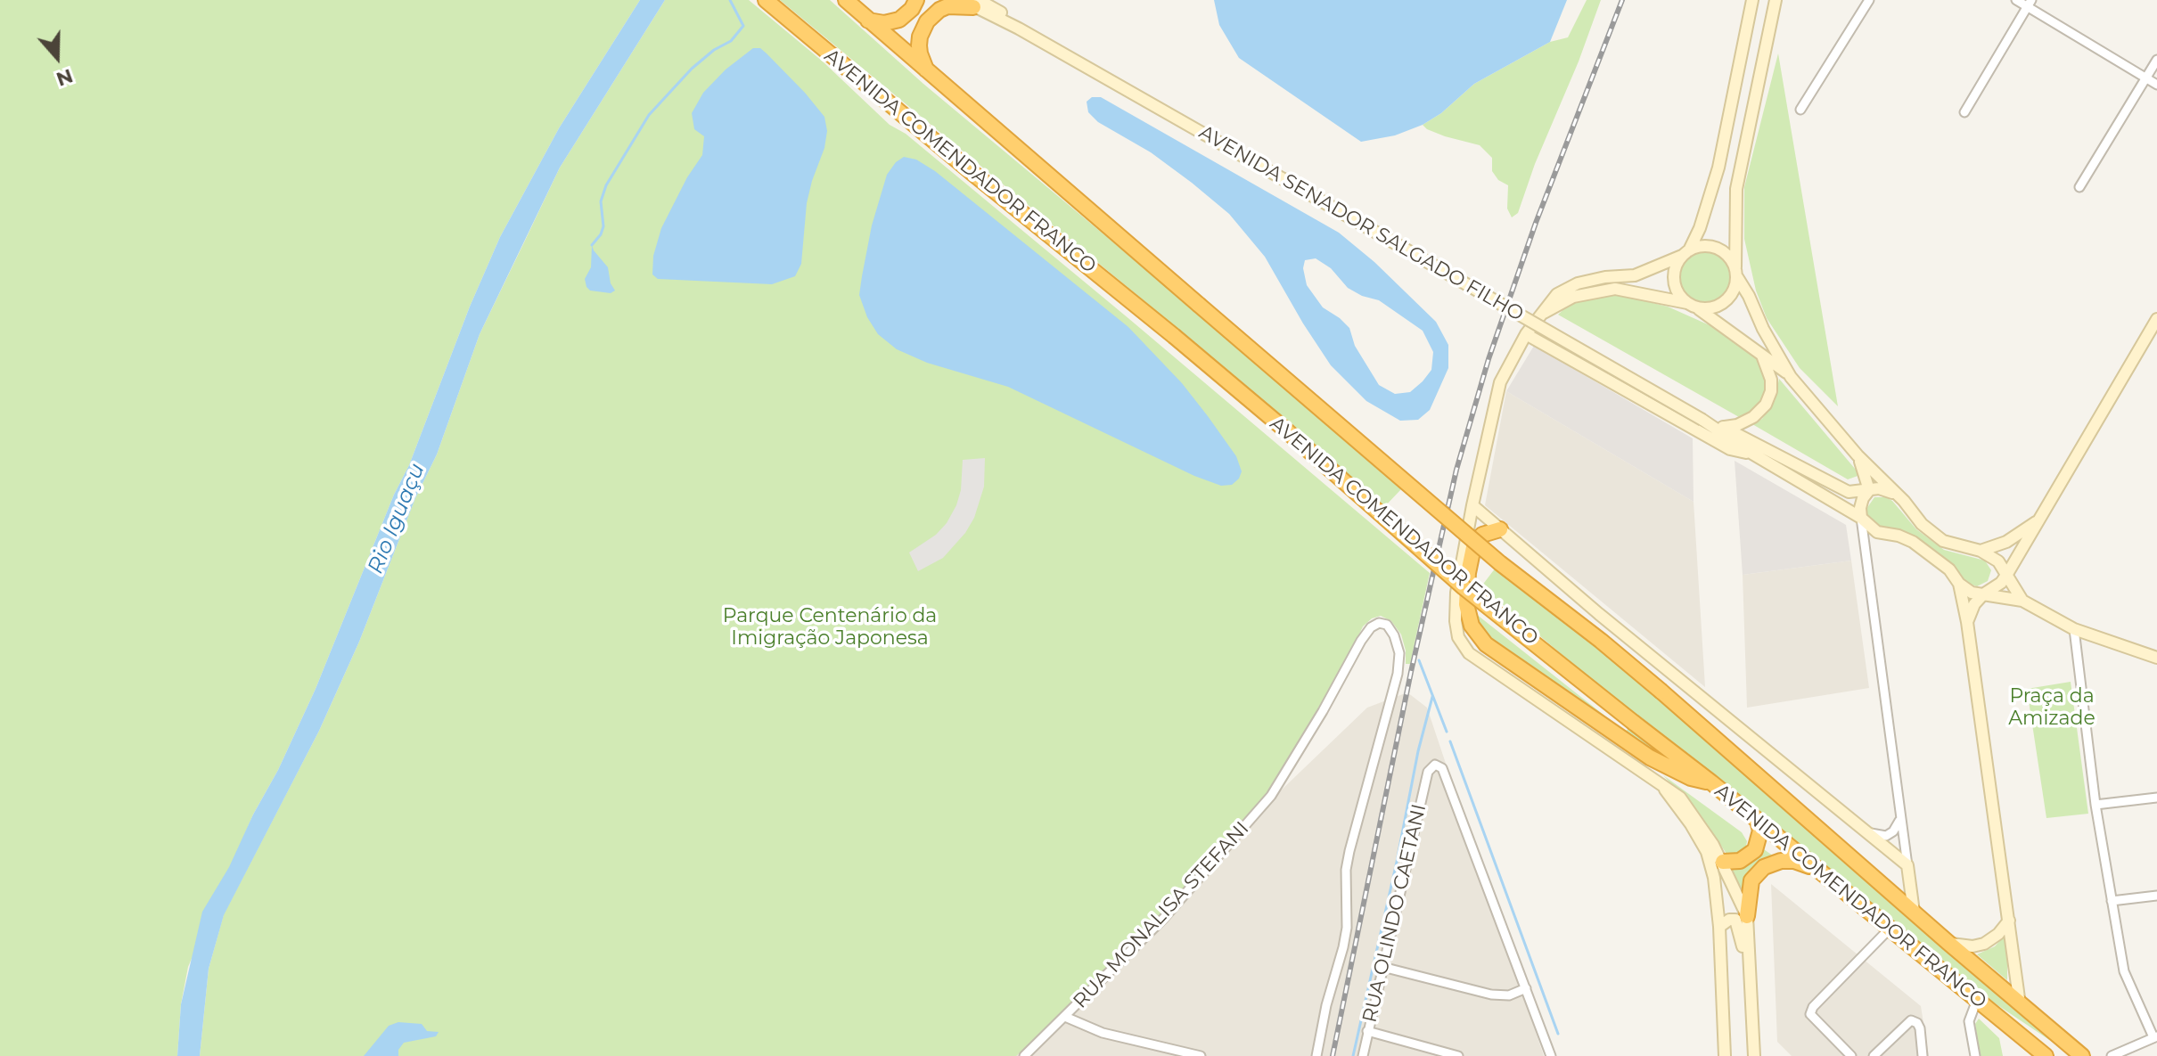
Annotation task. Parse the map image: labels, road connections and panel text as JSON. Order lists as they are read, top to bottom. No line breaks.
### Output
{"streets":{"highway":["AVENIDA COMENDADOR FRANCO"],"main road":["AVENIDA SENADOR SALGADO FILHO"],"street":["RUA OLINDO CAETANI","RUA MONALISA STEFANI"]},"water":["Rio Iguaçu"],"parks":["Parque Centenário da Imigração Japonesa","Praça da Amizade"],"north":"bottom"}
